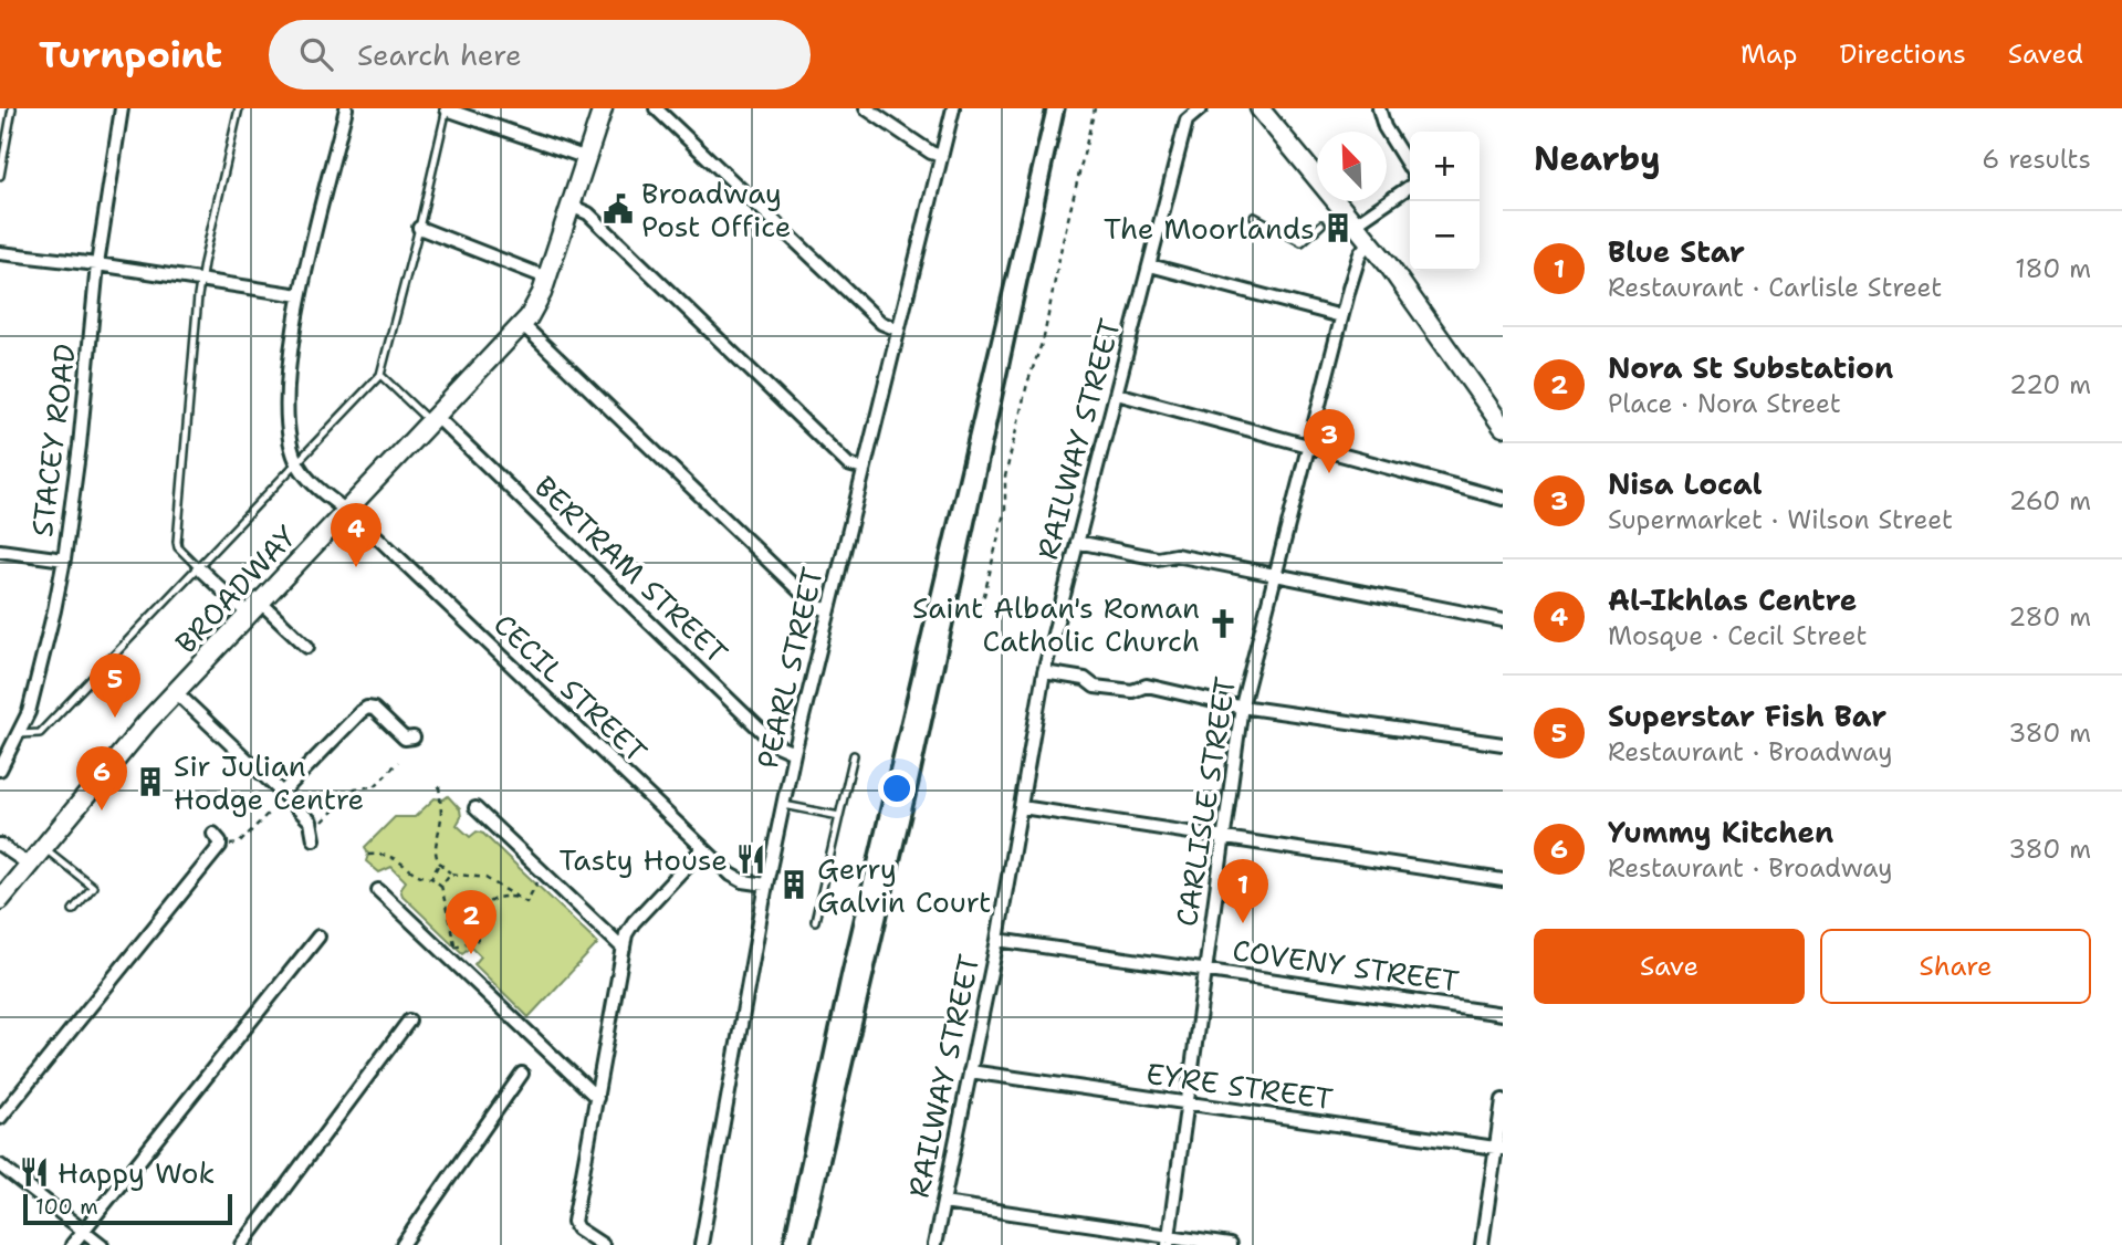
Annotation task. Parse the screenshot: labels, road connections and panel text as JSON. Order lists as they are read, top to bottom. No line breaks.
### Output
{"streets":{"main road":["BROADWAY"],"street":["RAILWAY STREET","STACEY ROAD","BERTRAM STREET","PEARL STREET","CECIL STREET","CARLISLE STREET","COVENY STREET","EYRE STREET"]},"crossings":[["RAILWAY STREET","COVENY STREET"],["RAILWAY STREET","EYRE STREET"],["BERTRAM STREET","BROADWAY"],["BERTRAM STREET","PEARL STREET"],["BROADWAY","CECIL STREET"],["PEARL STREET","CECIL STREET"],["CARLISLE STREET","COVENY STREET"],["CARLISLE STREET","EYRE STREET"]],"places":{"public building":["Broadway Post Office"],"building":["The Moorlands","Sir Julian Hodge Centre","Gerry Galvin Court"],"church":["Saint Alban's Roman Catholic Church"],"restaurant":["Tasty House","Happy Wok"]},"scale_bar":"100 m","north":"top left","page":{"header":"Turnpoint","search":"Search here","nav":["Map","Directions","Saved"],"heading":["Nearby","6 results"],"map_buttons":["+","−"],"list":[{"mark":"1","name":"Blue Star","note":"Restaurant · Carlisle Street","value":"180 m"},{"mark":"2","name":"Nora St Substation","note":"Place · Nora Street","value":"220 m"},{"mark":"3","name":"Nisa Local","note":"Supermarket · Wilson Street","value":"260 m"},{"mark":"4","name":"Al-Ikhlas Centre","note":"Mosque · Cecil Street","value":"280 m"},{"mark":"5","name":"Superstar Fish Bar","note":"Restaurant · Broadway","value":"380 m"},{"mark":"6","name":"Yummy Kitchen","note":"Restaurant · Broadway","value":"380 m"}],"pins":["3","4","5","6","1","2"],"buttons":["Save","Share"],"scale":"100 m"}}
